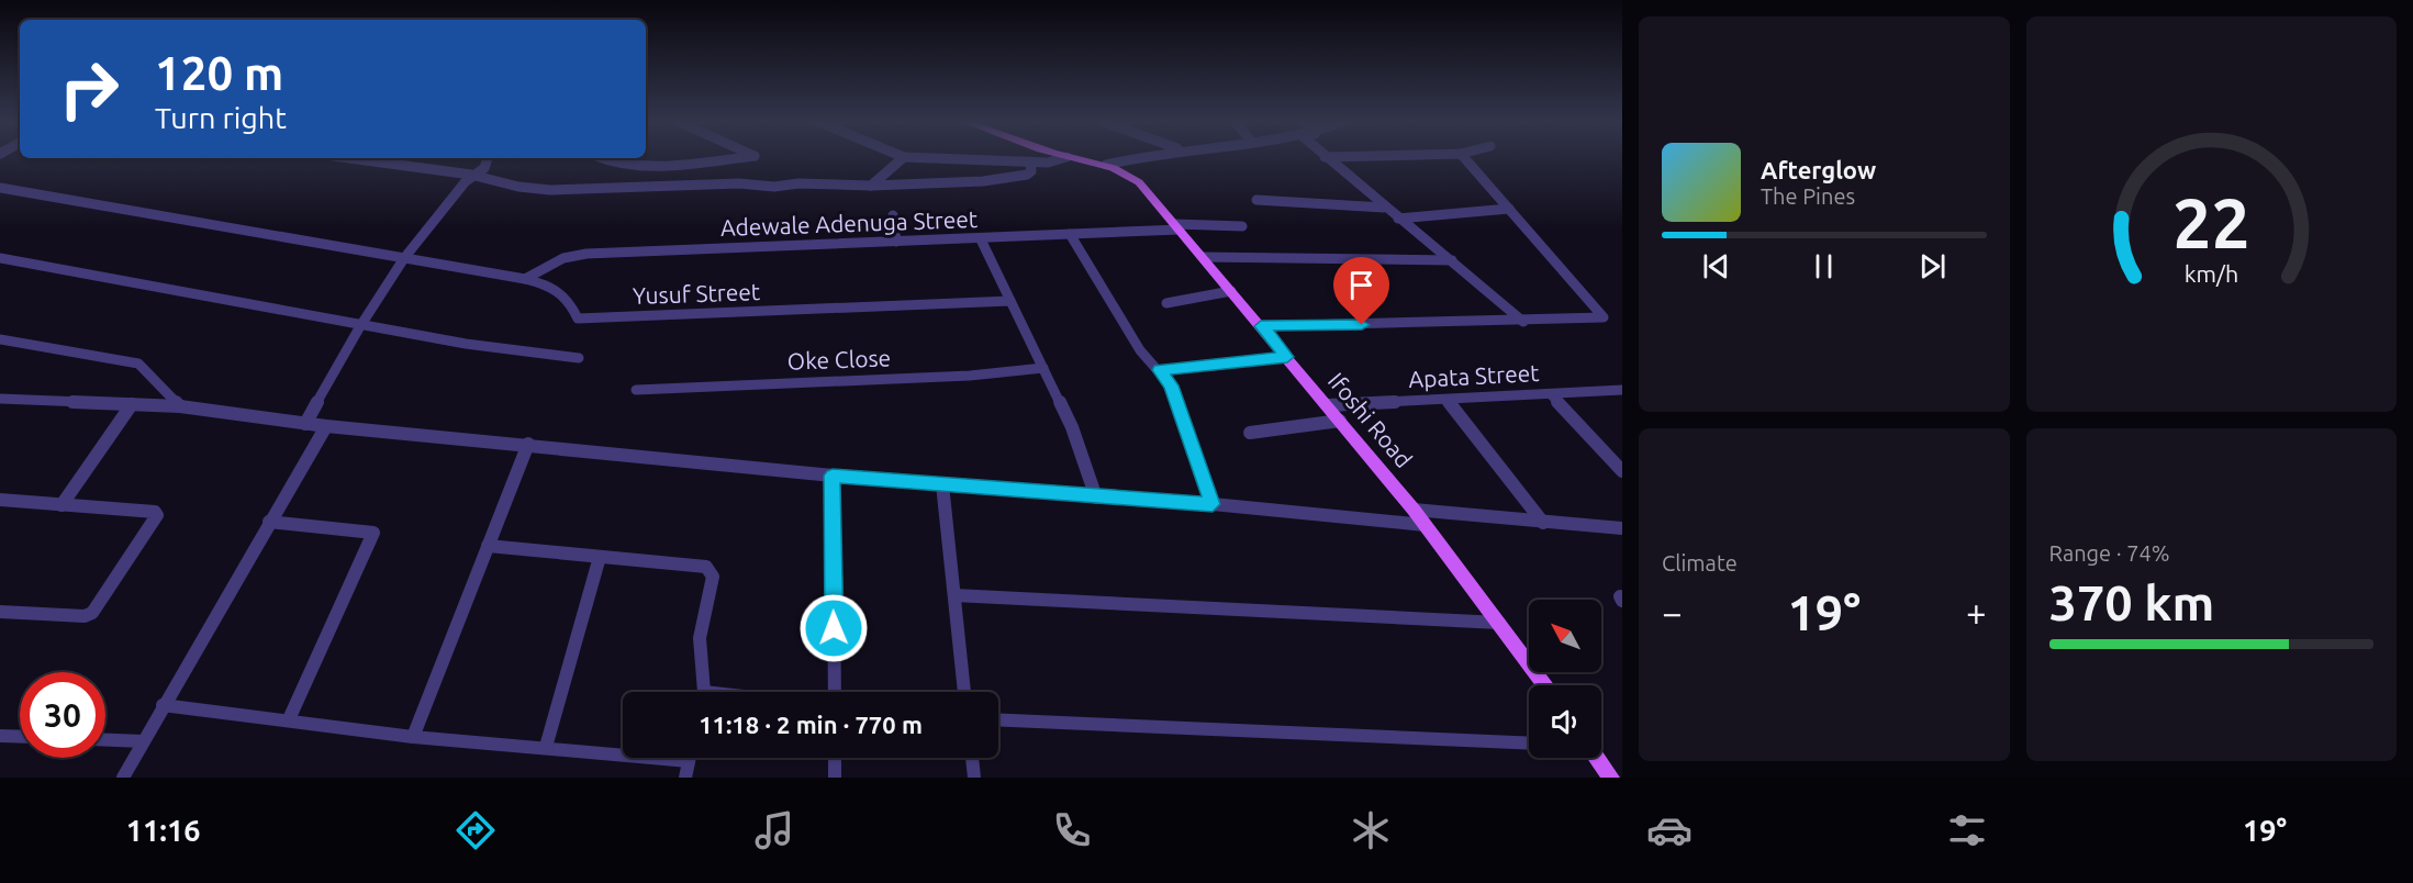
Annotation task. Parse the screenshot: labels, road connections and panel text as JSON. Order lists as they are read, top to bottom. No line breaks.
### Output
{"streets":{"main road":["Ifoshi Road"],"street":["Adewale Adenuga Street","Yusuf Street","Oke Close","Apata Street"]},"crossings":[["Adewale Adenuga Street","Yusuf Street"],["Adewale Adenuga Street","Ifoshi Road"],["Apata Street","Ifoshi Road"]],"north":"top left","page":{"turn":["120 m","Turn right"],"song":["Afterglow","The Pines"],"tile":["Climate",["Range · 74%","370 km"]],"heat":["−","19°","+"],"limit":"30","trip":"11:18 · 2 min · 770 m","tabs":["11:16","19°"],"gauge":["22","km/h"]}}
